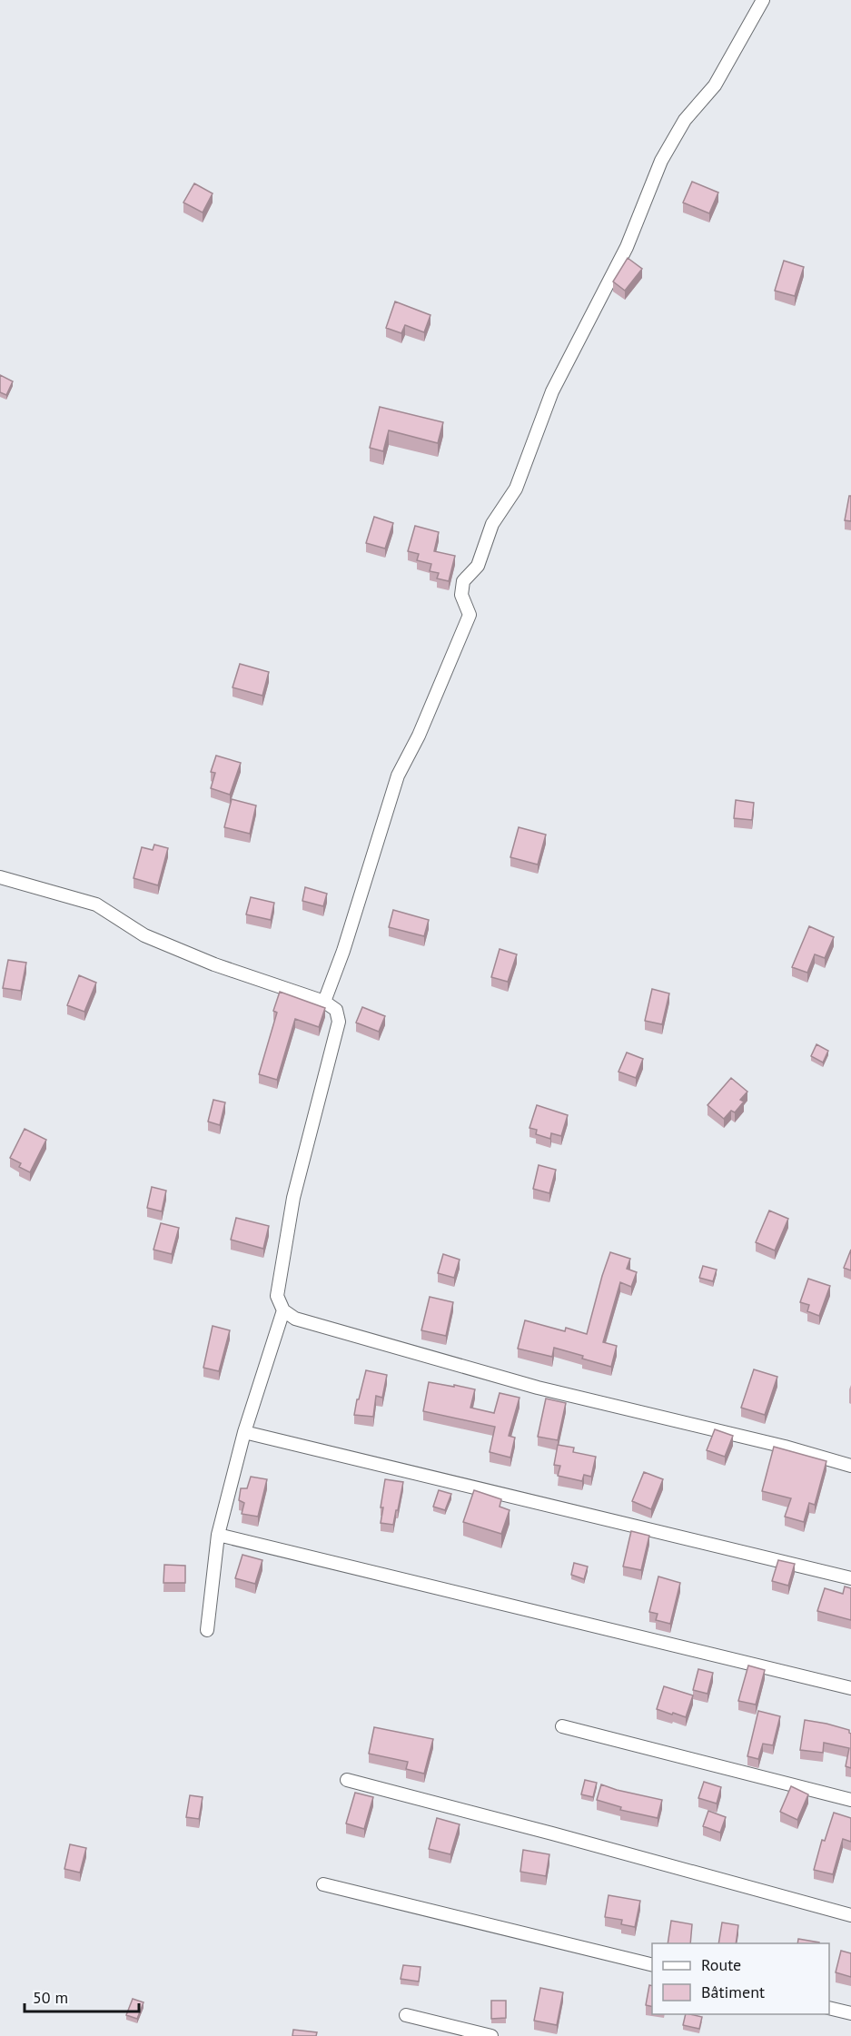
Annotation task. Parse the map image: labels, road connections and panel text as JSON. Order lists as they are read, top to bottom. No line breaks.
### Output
{"legend":["Route","Bâtiment"],"scale_bar":"50 m"}
